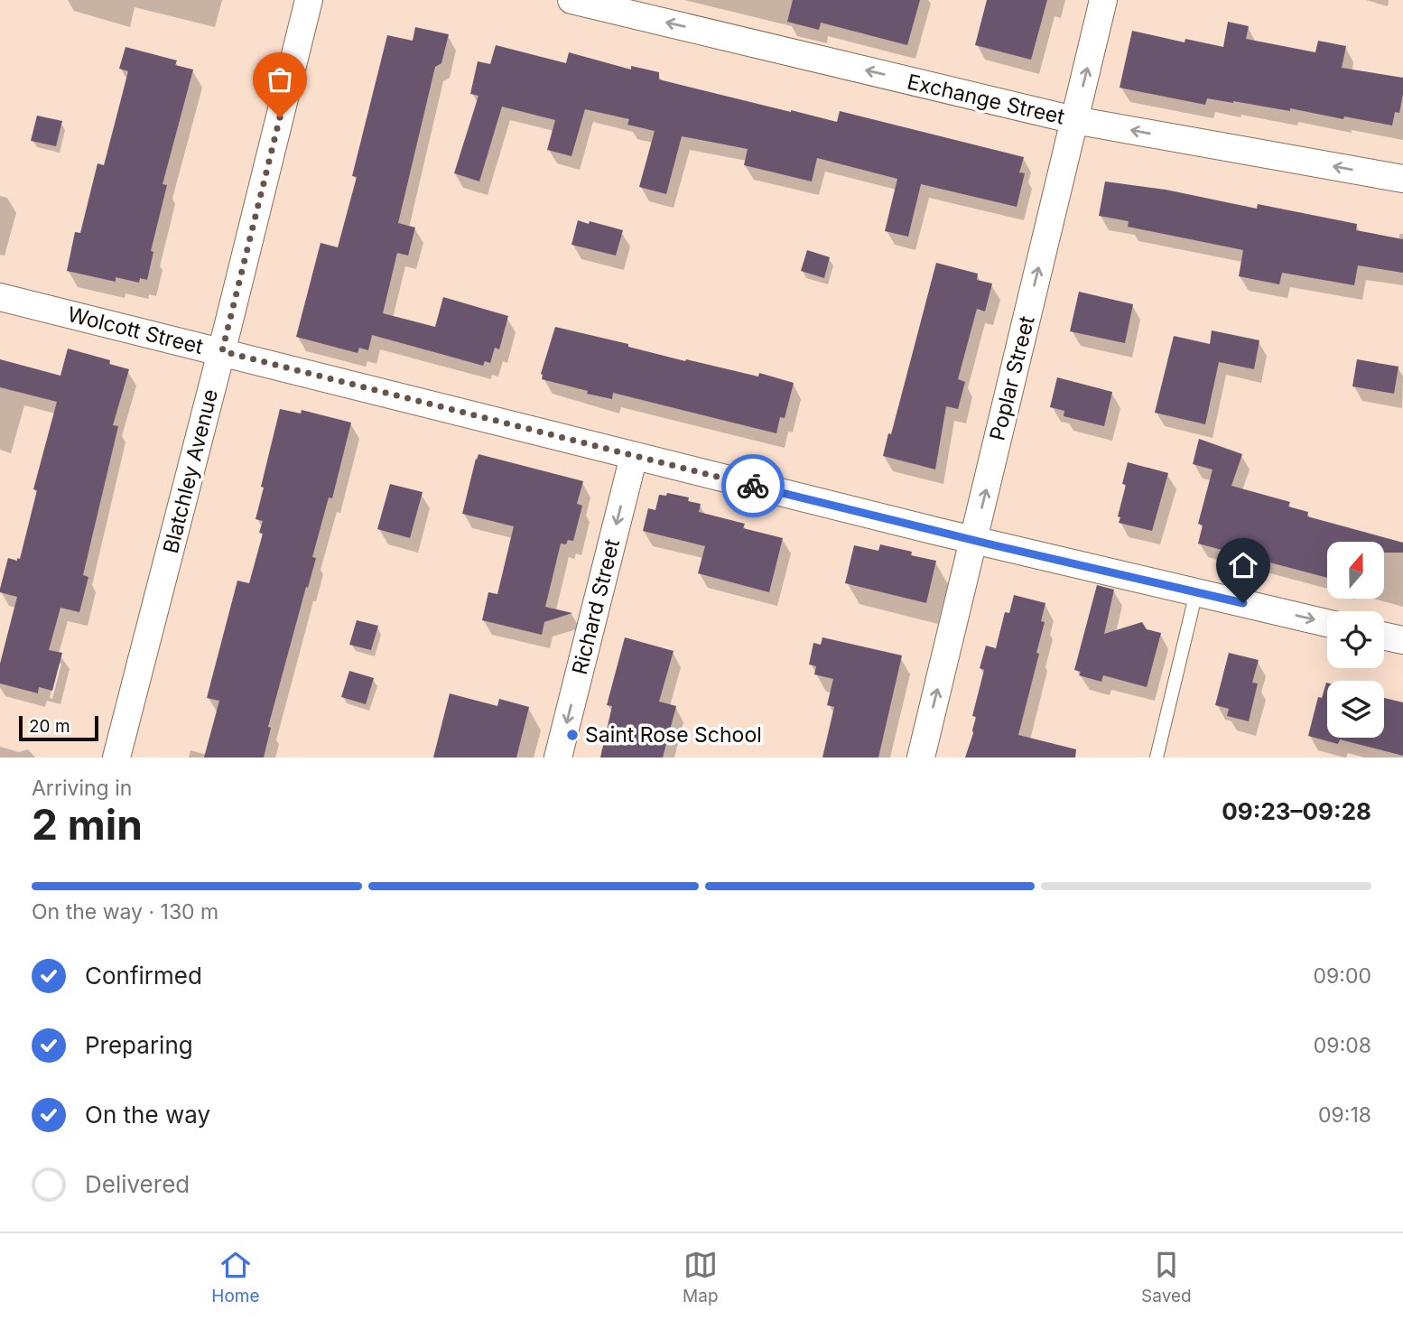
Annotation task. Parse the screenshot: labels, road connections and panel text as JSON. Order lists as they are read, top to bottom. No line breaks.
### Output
{"streets":{"street":["Exchange Street","Wolcott Street","Poplar Street","Blatchley Avenue","Richard Street"]},"crossings":[["Exchange Street","Poplar Street"],["Wolcott Street","Poplar Street"],["Wolcott Street","Blatchley Avenue"],["Wolcott Street","Richard Street"]],"one_way":["Exchange Street","Poplar Street","Richard Street"],"places":["Saint Rose School"],"scale_bar":"20 m","north":"top","page":{"scale":"20 m","heading":["2 min","Arriving in","09:23–09:28"],"bar":"On the way · 130 m","list":[["Confirmed","09:00"],["Preparing","09:08"],["On the way","09:18"],"Delivered"],"tabs":["Home","Map","Saved"]}}
